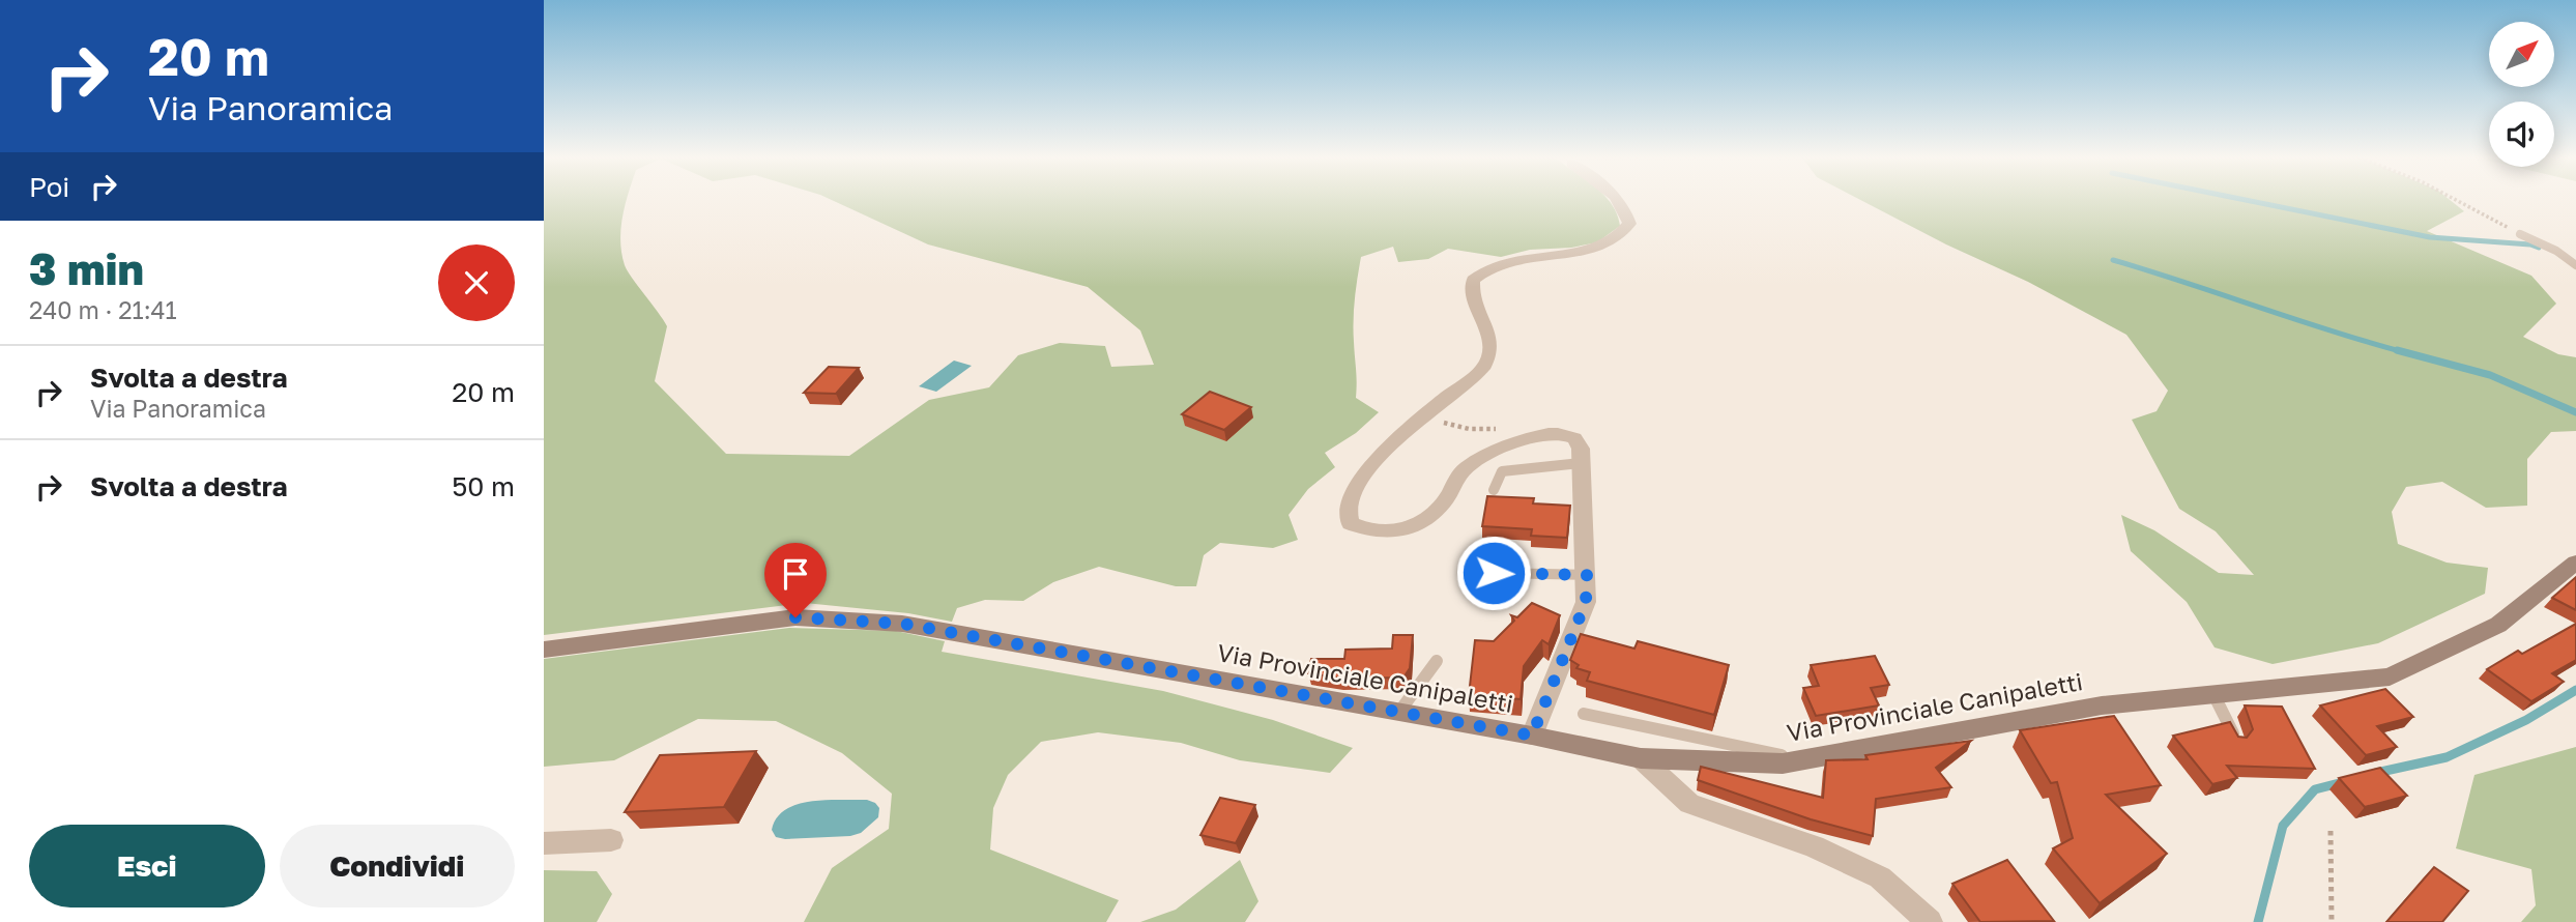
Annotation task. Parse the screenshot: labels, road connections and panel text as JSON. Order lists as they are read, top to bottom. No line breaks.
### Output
{"streets":{"main road":["Via Provinciale Canipaletti"]},"north":"top right","page":{"turn":["20 m","Via Panoramica"],"then":"Poi","heading":["3 min","240 m · 21:41"],"list":[{"name":"Svolta a destra","note":"Via Panoramica","value":"20 m"},{"name":"Svolta a destra","value":"50 m"}],"buttons":["Esci","Condividi"]}}
